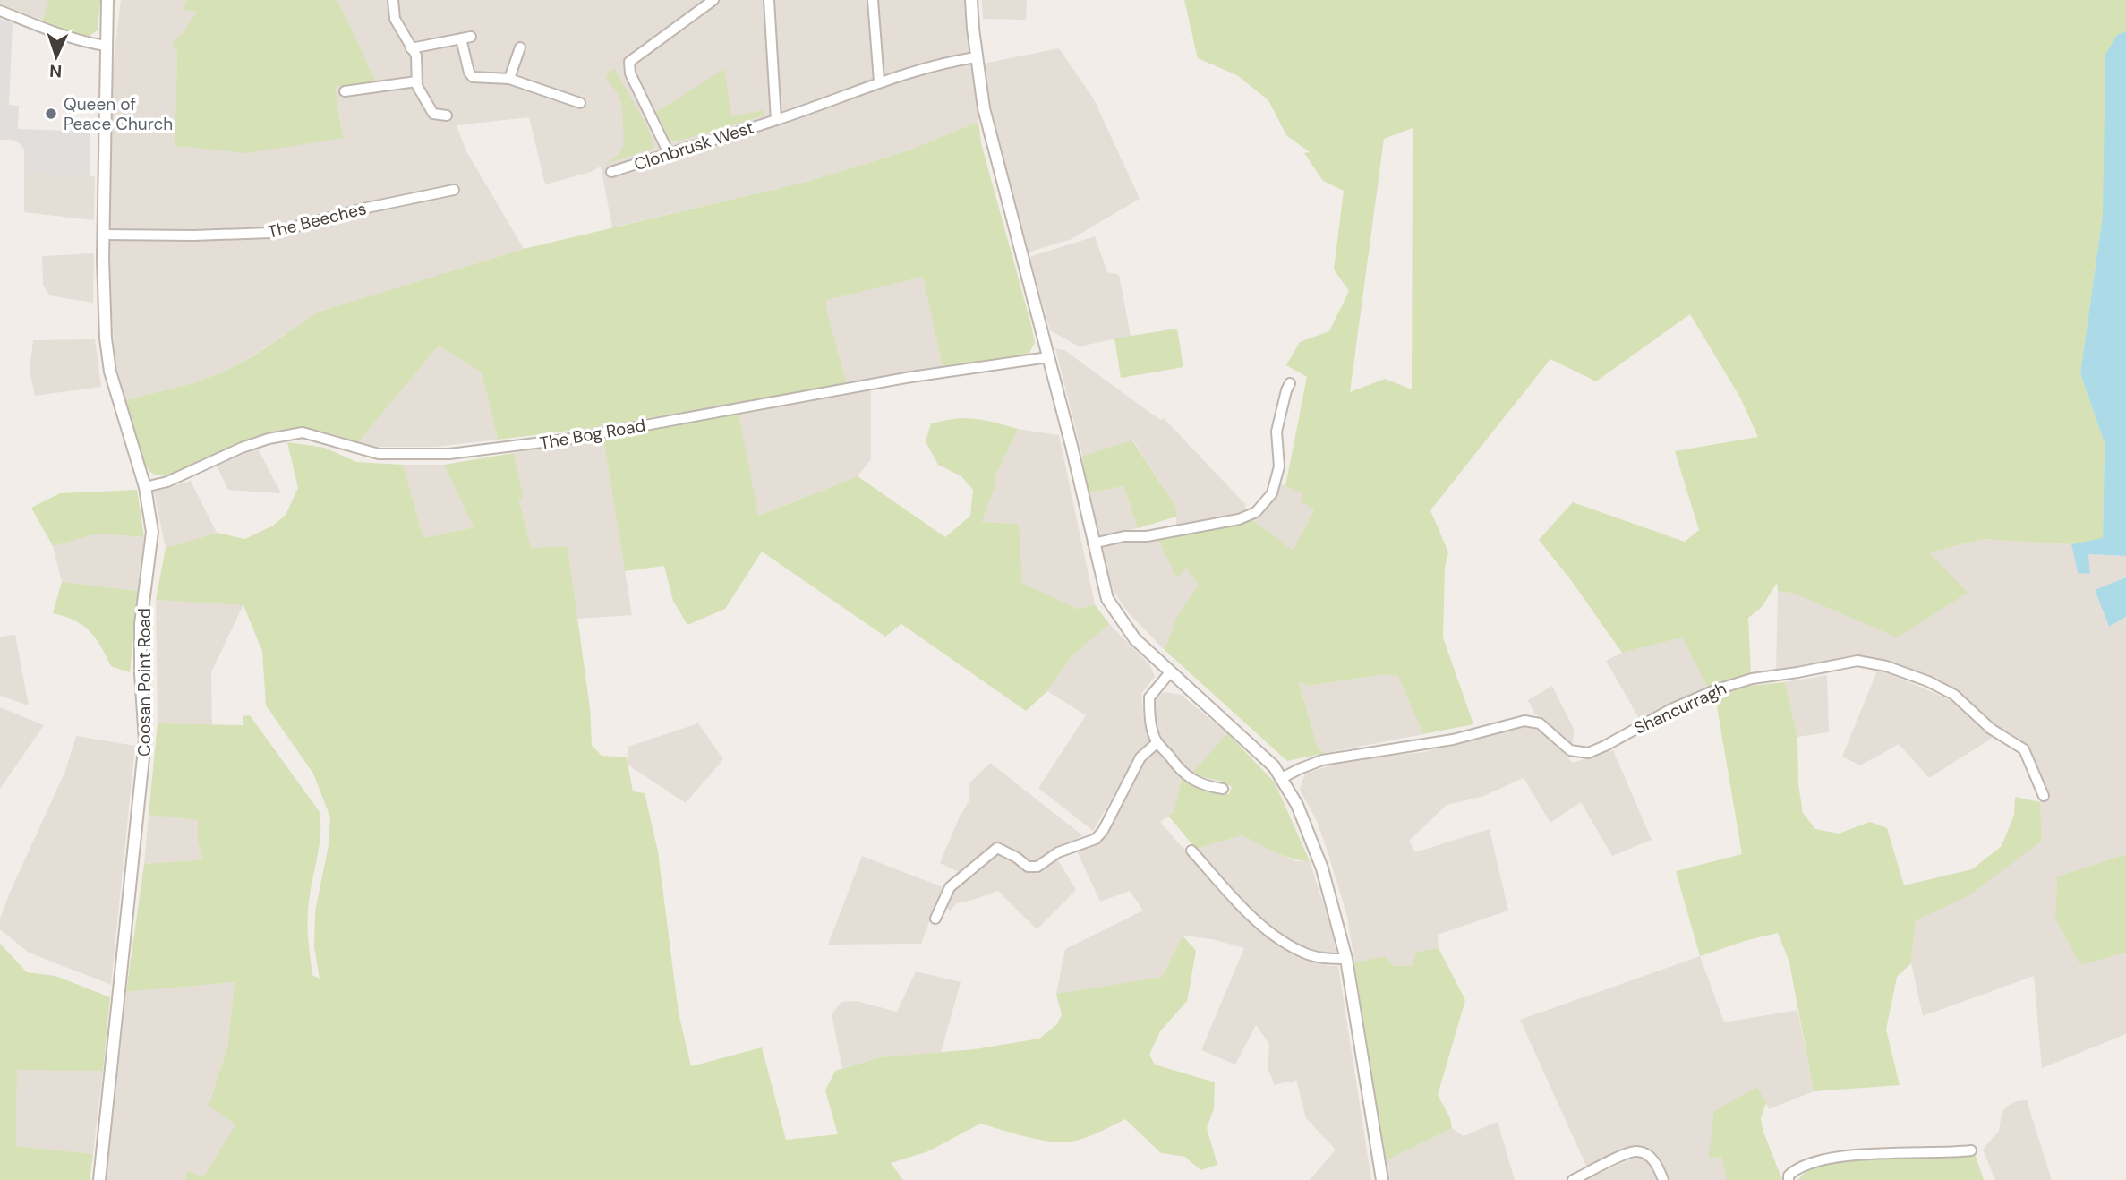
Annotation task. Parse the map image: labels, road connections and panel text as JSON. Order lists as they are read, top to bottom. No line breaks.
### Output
{"streets":{"street":["Clonbrusk West","The Beeches","The Bog Road","Coosan Point Road","Shancurragh"]},"crossings":[["The Beeches","Coosan Point Road"],["The Bog Road","Coosan Point Road"]],"places":["Queen of Peace Church"],"north":"bottom"}
